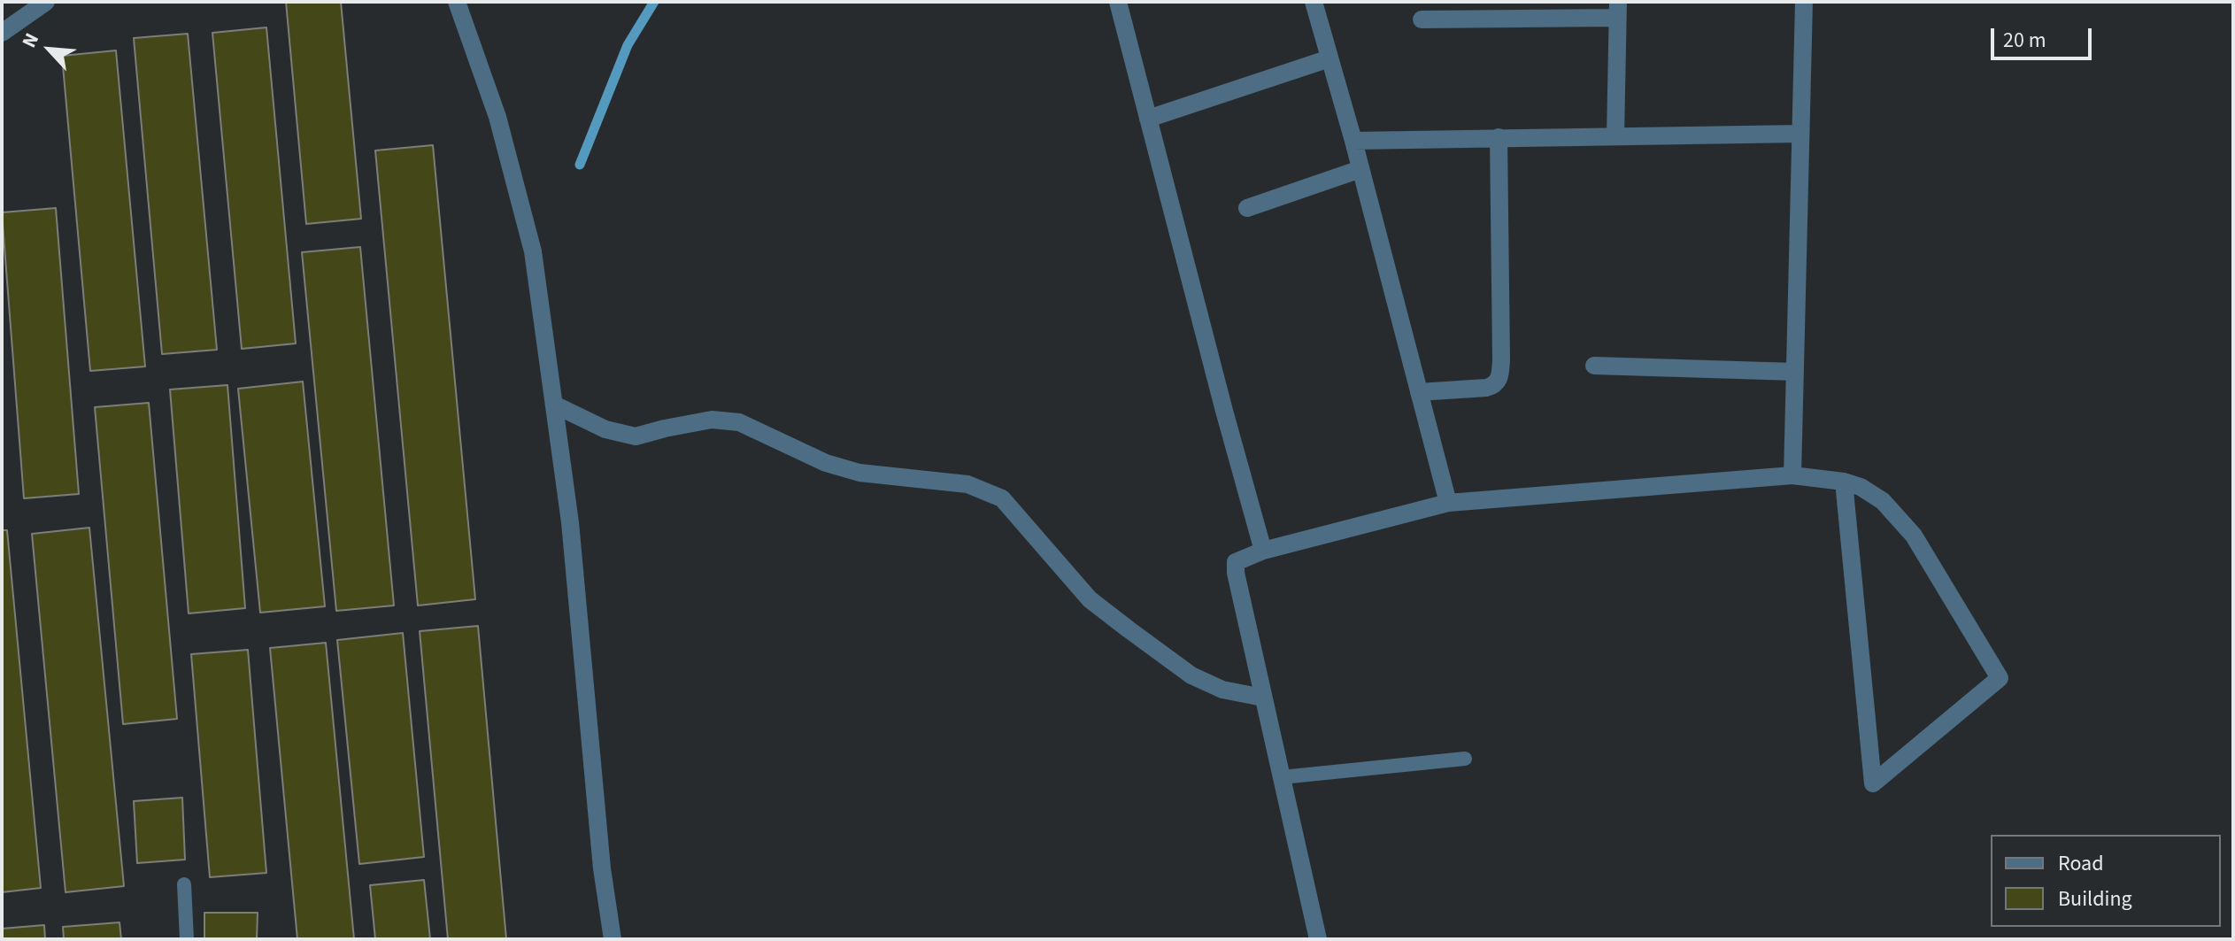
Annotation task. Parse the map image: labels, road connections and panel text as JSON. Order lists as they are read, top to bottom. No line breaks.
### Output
{"legend":["Road","Building"],"scale_bar":"20 m","north":"top left"}
